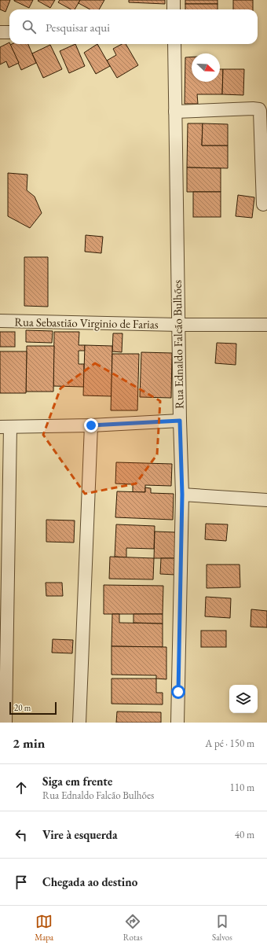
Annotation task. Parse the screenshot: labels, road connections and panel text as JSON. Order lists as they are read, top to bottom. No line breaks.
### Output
{"streets":{"street":["Rua Sebastião Virginio de Farias","Rua Ednaldo Falcão Bulhões"]},"crossings":[["Rua Sebastião Virginio de Farias","Rua Ednaldo Falcão Bulhões"]],"scale_bar":"20 m","north":"bottom right","page":{"search":"Pesquisar aqui","scale":"20 m","heading":["2 min","A pé · 150 m"],"list":[["Siga em frente","Rua Ednaldo Falcão Bulhões","110 m"],["Vire à esquerda","40 m"],"Chegada ao destino"],"nav":["Mapa","Rotas","Salvos"]}}
